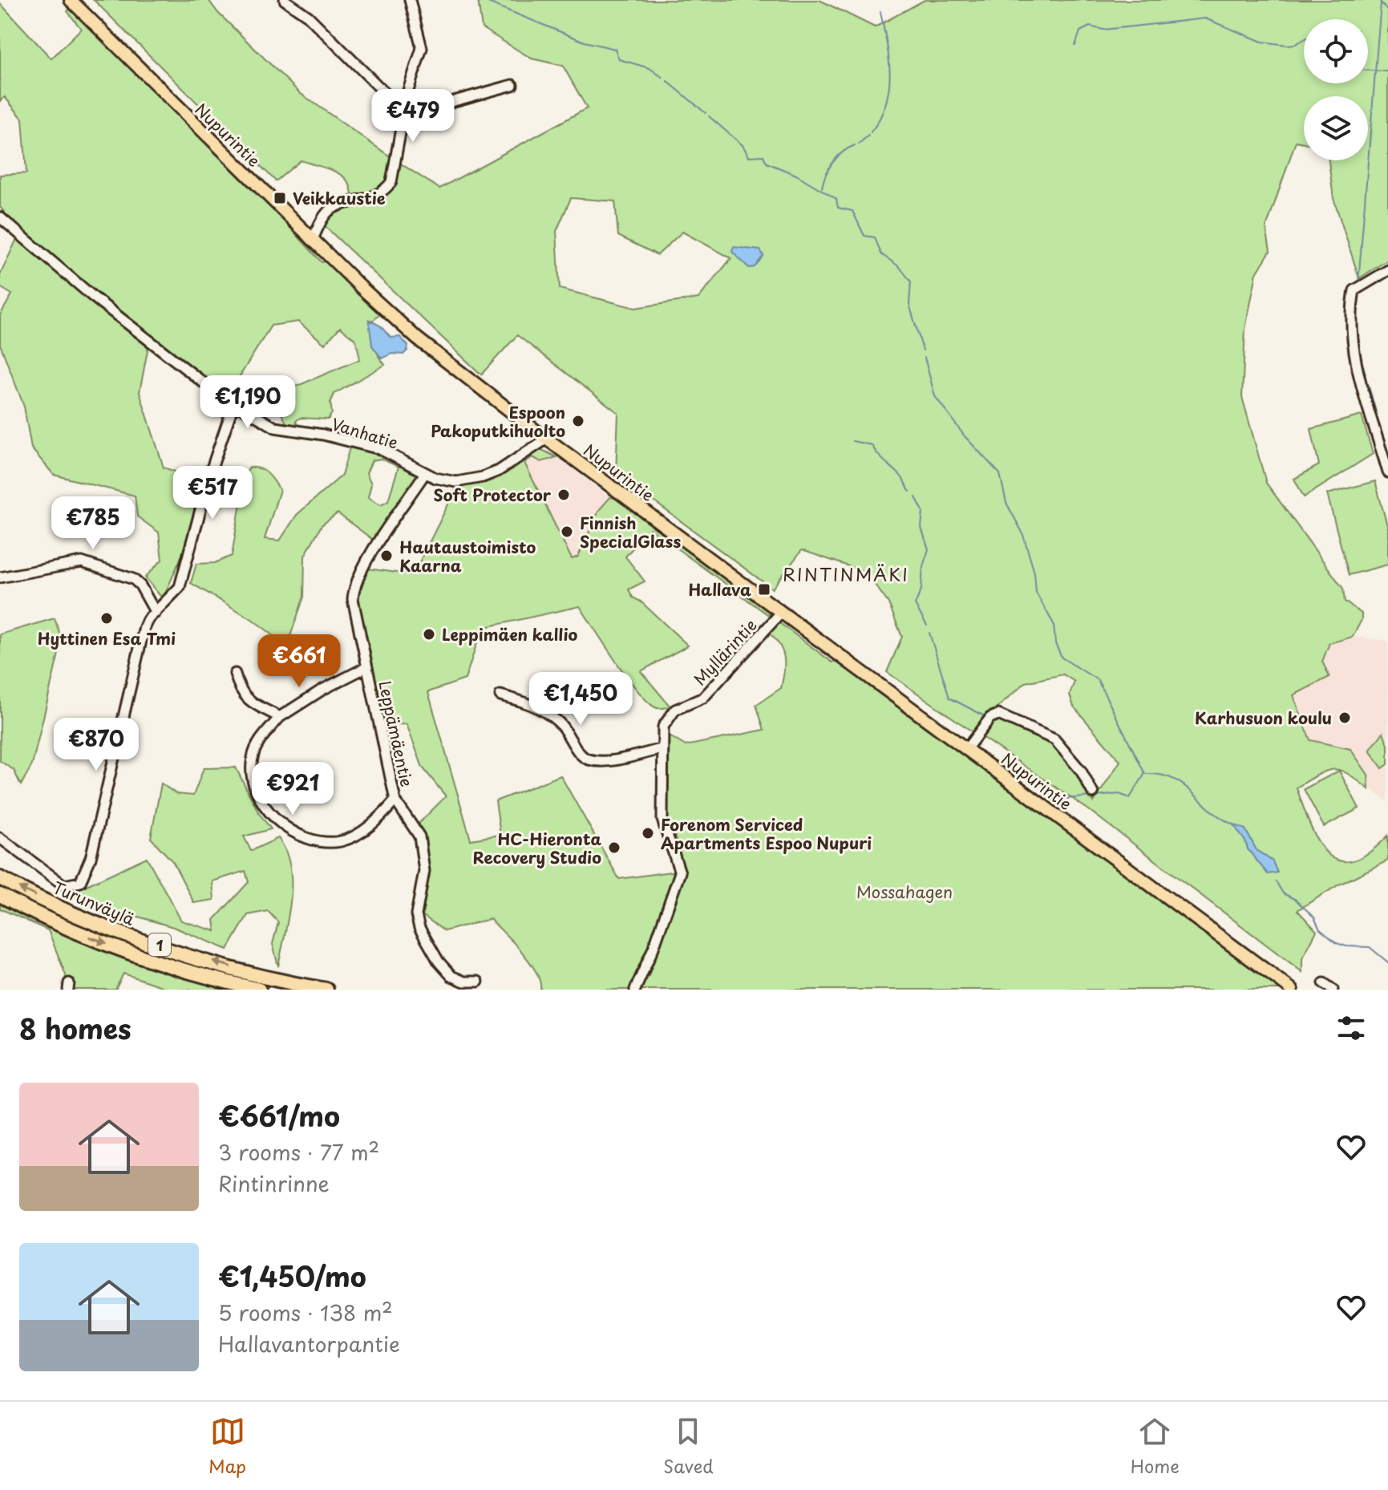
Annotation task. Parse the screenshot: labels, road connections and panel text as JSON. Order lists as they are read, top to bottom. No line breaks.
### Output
{"streets":{"highway":["Turunväylä","1"],"main road":["Nupurintie"],"street":["Vanhatie","Myllärintie","Leppämäentie"]},"crossings":[["Nupurintie","Vanhatie"],["Nupurintie","Myllärintie"],["Vanhatie","Leppämäentie"]],"districts":["RINTINMÄKI"],"parks":["Mossahagen"],"places":{"transit":["Veikkaustie","Hallava"],"other":["Espoon Pakoputkihuolto","Soft Protector","Finnish SpecialGlass","Hautaustoimisto Kaarna","Hyttinen Esa Tmi","Leppimäen kallio","Karhusuon koulu","Forenom Serviced Apartments Espoo Nupuri","HC-Hieronta Recovery Studio"]},"page":{"price":["€479","€1,190","€517","€785","€661","€1,450","€870","€921"],"heading":"8 homes","list":[{"name":"€661/mo","note":"3 rooms · 77 m² · Rintinrinne"},{"name":"€1,450/mo","note":"5 rooms · 138 m² · Hallavantorpantie"}],"tabs":["Map","Saved","Home"]}}
